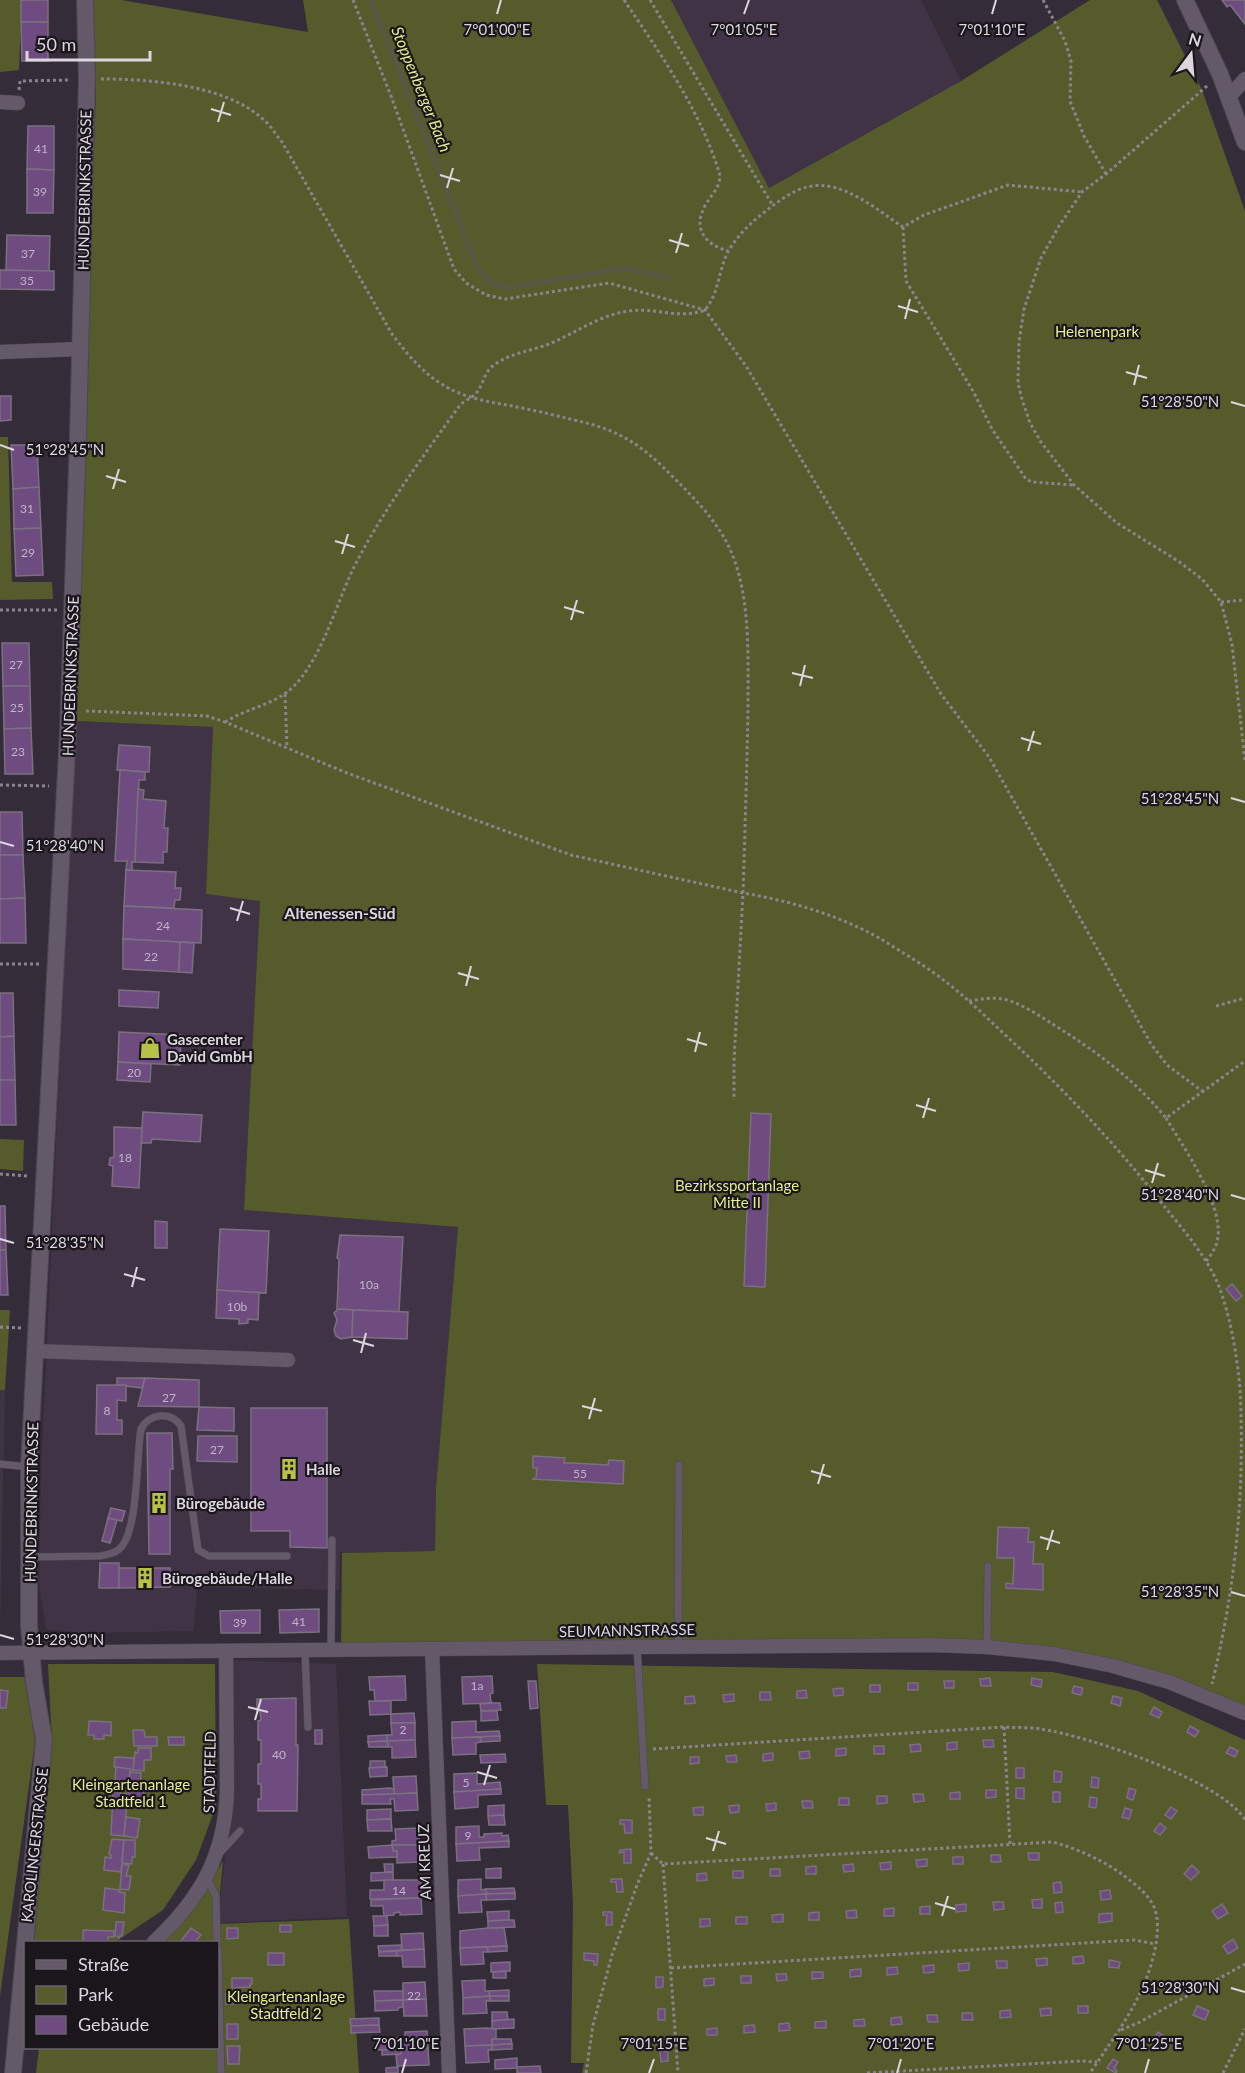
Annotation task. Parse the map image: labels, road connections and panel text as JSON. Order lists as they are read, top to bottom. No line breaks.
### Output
{"streets":{"street":["HUNDEBRINKSTRASSE","SEUMANNSTRASSE","STADTFELD","KAROLINGERSTRASSE","AM KREUZ"]},"crossings":[["HUNDEBRINKSTRASSE","SEUMANNSTRASSE"],["HUNDEBRINKSTRASSE","KAROLINGERSTRASSE"],["SEUMANNSTRASSE","STADTFELD"],["SEUMANNSTRASSE","KAROLINGERSTRASSE"],["SEUMANNSTRASSE","AM KREUZ"]],"districts":["Altenessen-Süd"],"water":["Stoppenberger Bach"],"parks":["Helenenpark","Bezirkssportanlage Mitte II","Kleingartenanlage Stadtfeld 1","Kleingartenanlage Stadtfeld 2"],"places":{"shop":["Gasecenter David GmbH"],"building":["Halle","Bürogebäude","Bürogebäude/Halle"]},"house_numbers":["41","39","37","35","31","29","27","25","23","24","22","20","18","10a","10b","27","8","27","55","41","39","1a","2","40","5","9","14","22"],"legend":["Straße","Park","Gebäude"],"scale_bar":"50 m","north":"top","coordinates":["7°01'00\"E","7°01'05\"E","7°01'10\"E","51°28'50\"N","51°28'45\"N","51°28'40\"N","51°28'35\"N","51°28'30\"N","7°01'15\"E","7°01'20\"E","7°01'25\"E"]}
